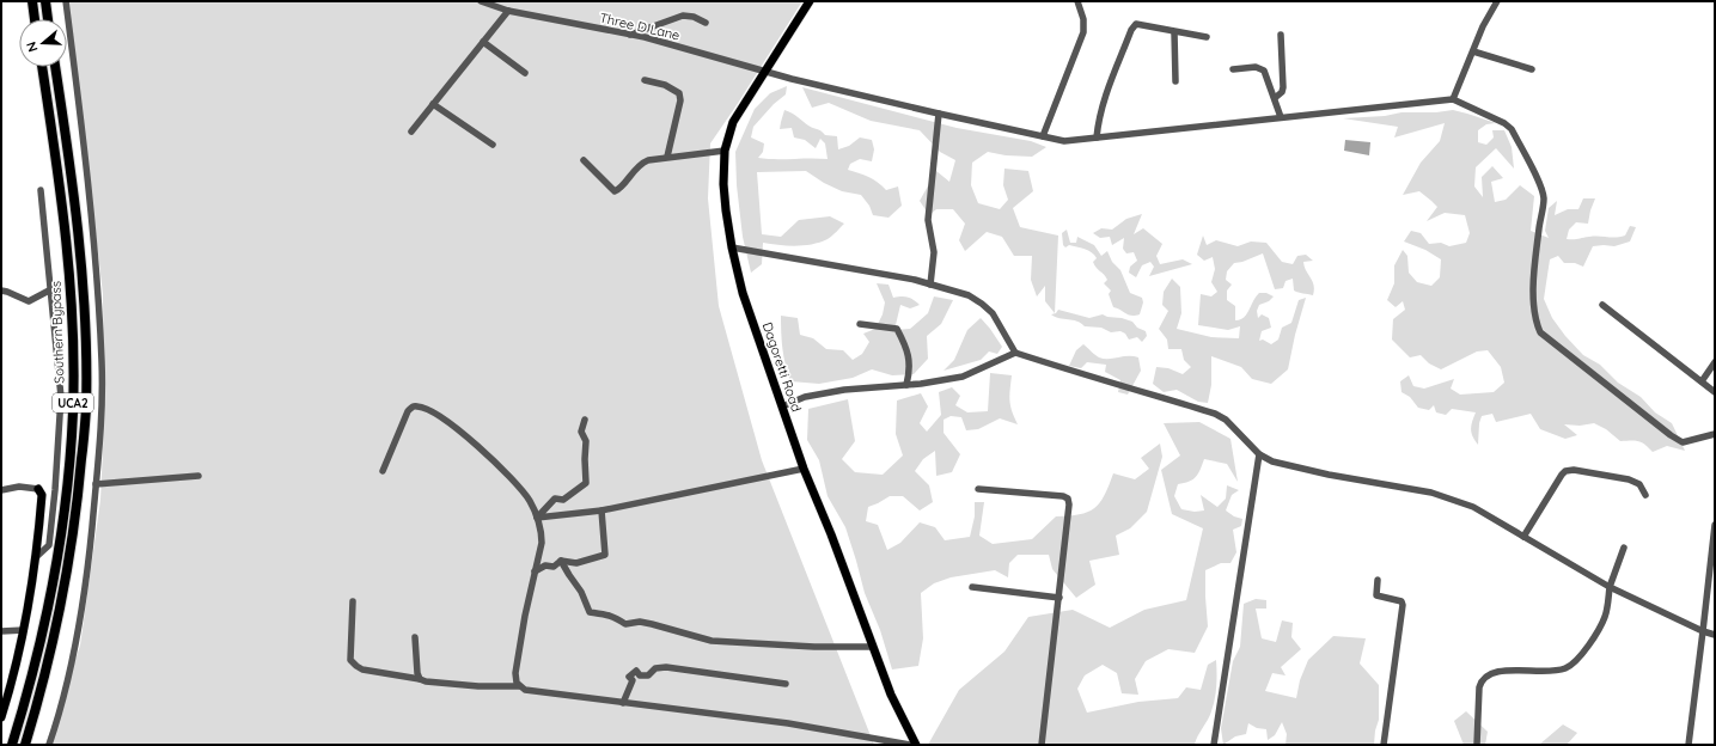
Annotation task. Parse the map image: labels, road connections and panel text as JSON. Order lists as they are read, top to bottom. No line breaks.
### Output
{"streets":{"highway":["Southern Bypass","UCA2"],"main road":["Dagoretti Road"],"street":["Three D Lane"]},"crossings":[["Three D Lane","Dagoretti Road"]],"north":"left"}
